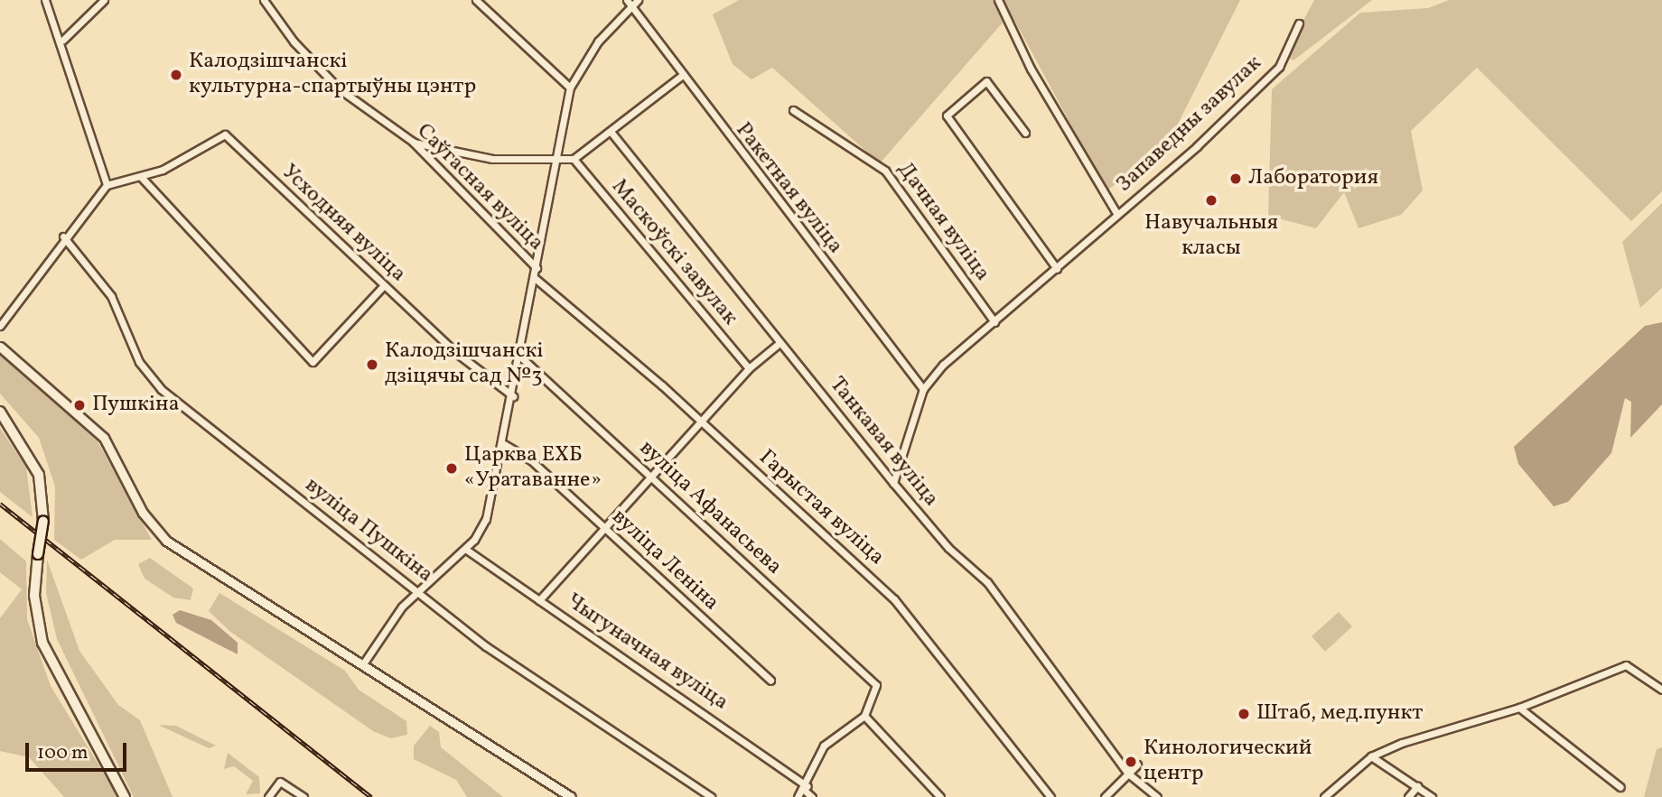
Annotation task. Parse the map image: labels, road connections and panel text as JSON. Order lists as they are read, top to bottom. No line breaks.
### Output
{"streets":{"street":["Запаведны завулак","Саўгасная вуліца","Ракетная вуліца","Дачная вуліца","Усходняя вуліца","Маскоўскі завулак","Танкавая вуліца","вуліца Афанасьева","Гарыстая вуліца","вуліца Пушкіна","вуліца Леніна","Чыгуначная вуліца"]},"places":["Калодзішчанскі культурна-спартыўны цэнтр","Лаборатория","Навучальныя класы","Калодзішчанскі дзіцячы сад №3","Пушкіна","Царква ЕХБ «Уратаванне»","Штаб, мeд.пункт","Кинологический центр"],"scale_bar":"100 m"}
